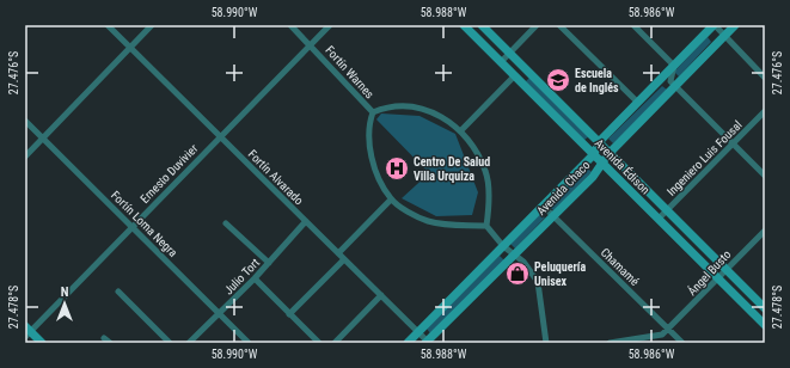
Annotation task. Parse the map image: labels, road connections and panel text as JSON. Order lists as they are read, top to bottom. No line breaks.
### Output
{"streets":{"main road":["Avenida Édison","Avenida Chaco"],"street":["Fortín Warnes","Ingeniero Luis Fousal","Ernesto Duvivier","Fortín Alvarado","Fortín Loma Negra","Chamamé","Ángel Busto","Julio Tort"]},"crossings":[["Fortín Warnes","Ernesto Duvivier"],["Ingeniero Luis Fousal","Avenida Édison"],["Avenida Édison","Avenida Chaco"],["Avenida Édison","Ángel Busto"],["Ernesto Duvivier","Fortín Alvarado"],["Ernesto Duvivier","Fortín Loma Negra"],["Fortín Alvarado","Avenida Chaco"],["Fortín Alvarado","Julio Tort"],["Avenida Chaco","Chamamé"],["Fortín Loma Negra","Julio Tort"],["Chamamé","Ángel Busto"]],"places":{"school or university":["Escuela de Inglés"],"hospital":["Centro De Salud Villa Urquiza"],"shop":["Peluquería Unisex"]},"north":"top","coordinates":["58.990°W","58.988°W","58.986°W","27.476°S","27.478°S"]}
